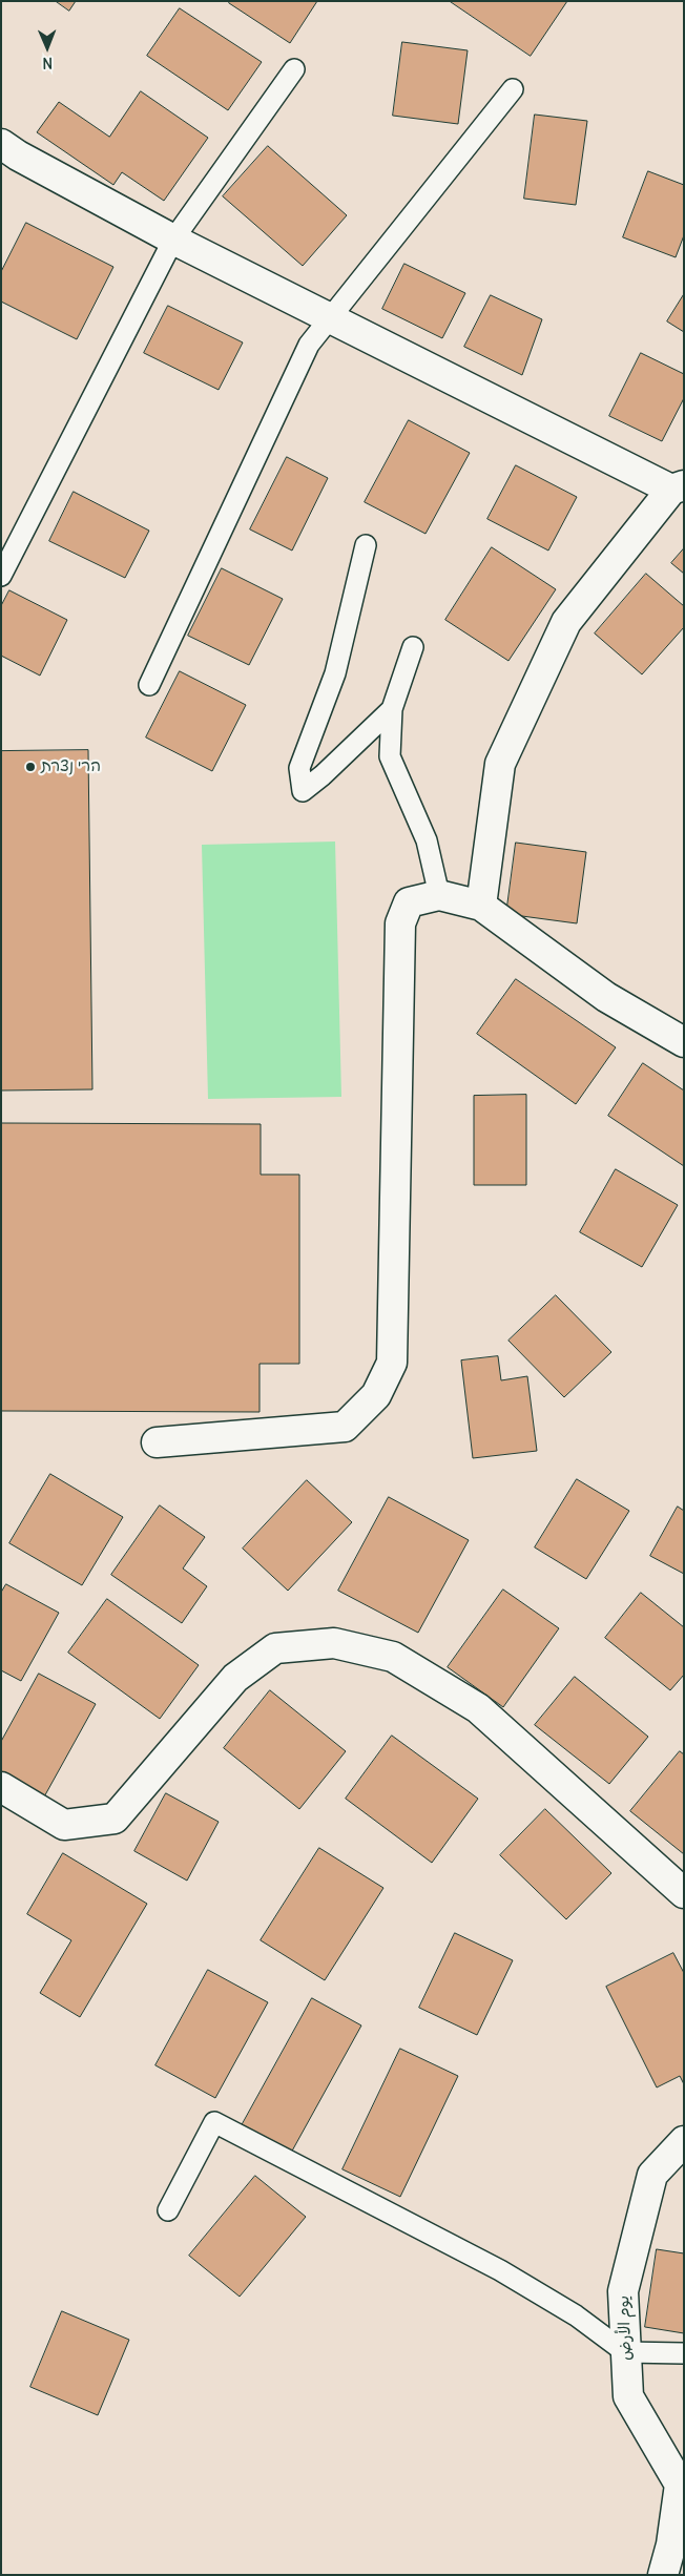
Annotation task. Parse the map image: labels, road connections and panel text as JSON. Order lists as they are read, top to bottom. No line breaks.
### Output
{"streets":{"street":["يوم الأرض"]},"places":["הרי נצרת"],"north":"bottom"}
